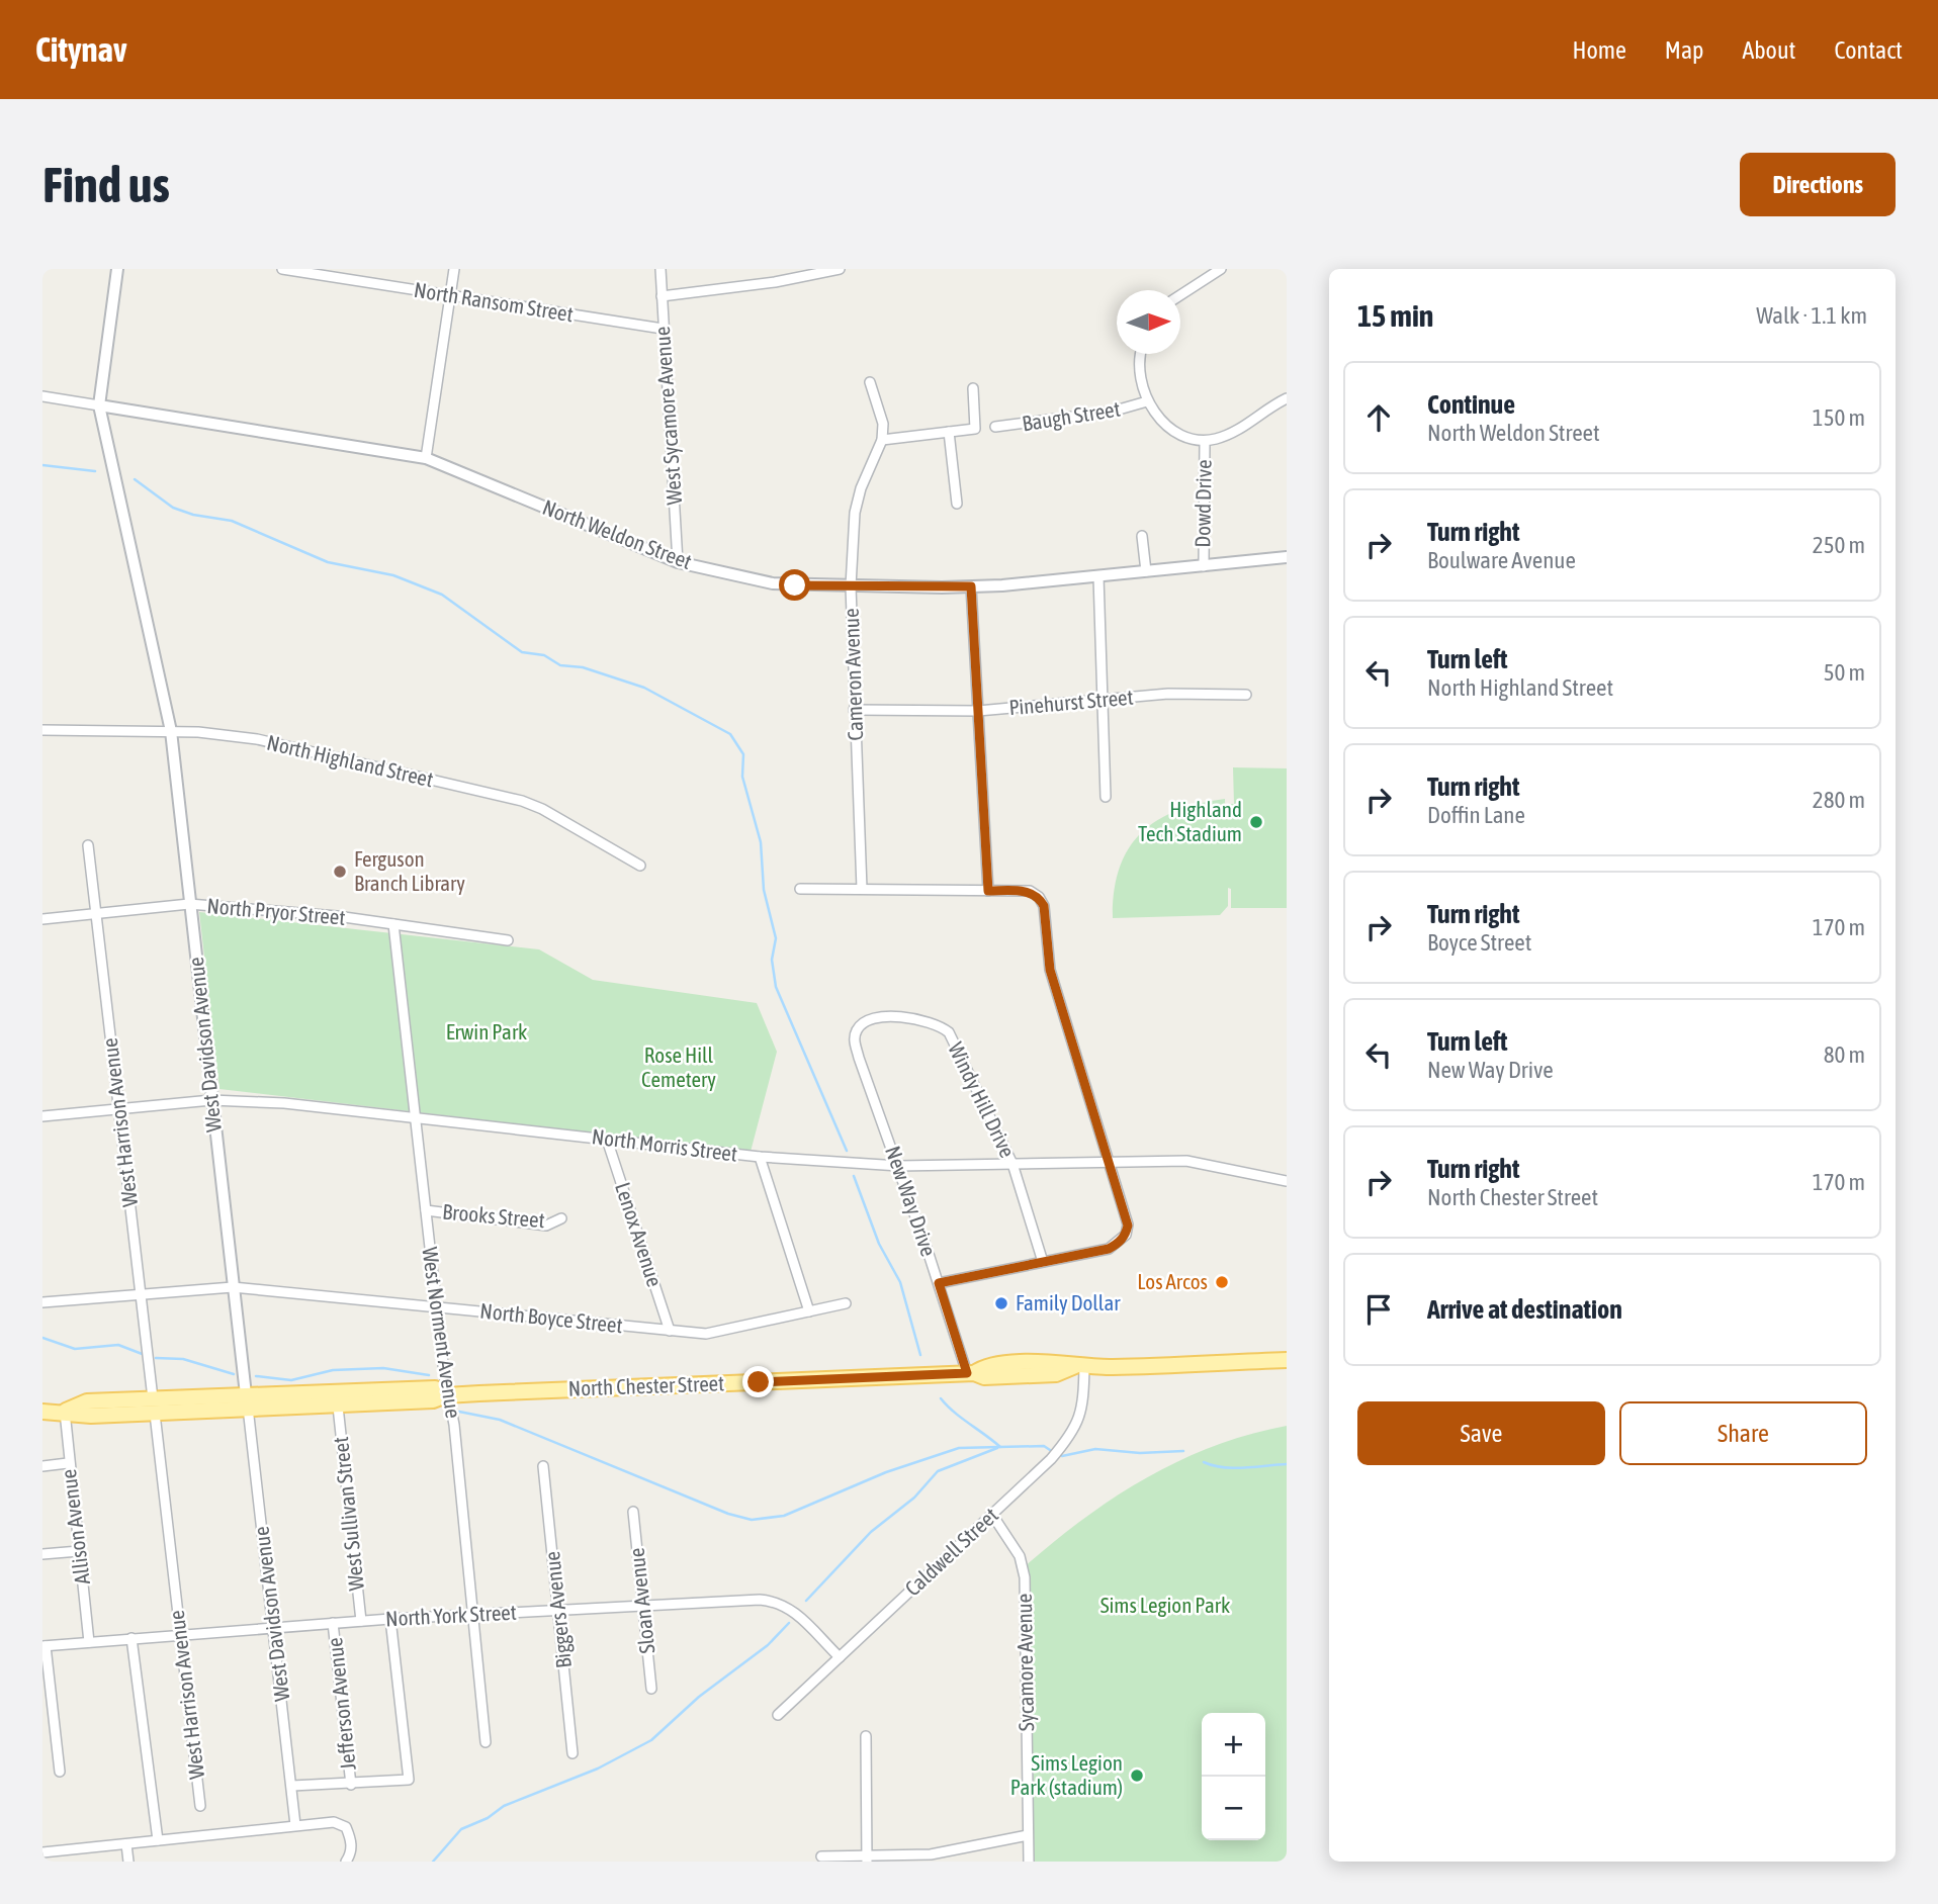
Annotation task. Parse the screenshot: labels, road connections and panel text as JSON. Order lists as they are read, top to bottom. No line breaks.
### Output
{"streets":{"main road":["North Chester Street"],"street":["North Ransom Street","West Sycamore Avenue","Baugh Street","Dowd Drive","North Weldon Street","Cameron Avenue","Pinehurst Street","North Highland Street","North Pryor Street","West Davidson Avenue","Windy Hill Drive","West Harrison Avenue","North Morris Street","New Way Drive","Brooks Street","Lenox Avenue","North Boyce Street","West Norment Avenue","West Sullivan Street","Allison Avenue","Caldwell Street","Sloan Avenue","Biggers Avenue","North York Street","Sycamore Avenue","Jefferson Avenue"]},"crossings":[["North Ransom Street","West Sycamore Avenue"],["West Sycamore Avenue","North Weldon Street"],["Dowd Drive","North Weldon Street"],["North Weldon Street","Cameron Avenue"],["North Weldon Street","West Davidson Avenue"],["Cameron Avenue","Pinehurst Street"],["North Highland Street","West Davidson Avenue"],["North Pryor Street","West Davidson Avenue"],["North Pryor Street","West Harrison Avenue"],["North Pryor Street","West Norment Avenue"],["West Davidson Avenue","North Morris Street"],["West Davidson Avenue","North Boyce Street"],["West Davidson Avenue","North Chester Street"],["West Davidson Avenue","North York Street"],["Windy Hill Drive","North Morris Street"],["Windy Hill Drive","New Way Drive"],["West Harrison Avenue","North Morris Street"],["West Harrison Avenue","North Boyce Street"],["West Harrison Avenue","North Chester Street"],["West Harrison Avenue","North York Street"],["North Morris Street","New Way Drive"],["North Morris Street","Lenox Avenue"],["North Morris Street","West Norment Avenue"],["New Way Drive","North Chester Street"],["Brooks Street","West Norment Avenue"],["Lenox Avenue","North Boyce Street"],["North Boyce Street","West Norment Avenue"],["West Norment Avenue","North Chester Street"],["West Norment Avenue","North York Street"],["North Chester Street","West Sullivan Street"],["North Chester Street","Allison Avenue"],["North Chester Street","Caldwell Street"],["West Sullivan Street","North York Street"],["Allison Avenue","North York Street"],["Caldwell Street","North York Street"],["Caldwell Street","Sycamore Avenue"],["Sloan Avenue","North York Street"],["Biggers Avenue","North York Street"],["North York Street","Jefferson Avenue"]],"parks":["Erwin Park","Rose Hill Cemetery","Sims Legion Park"],"places":["Highland Tech Stadium","Ferguson Branch Library","Los Arcos","Family Dollar","Sims Legion Park (stadium)"],"north":"right","page":{"header":"Citynav","nav":["Home","Map","About","Contact"],"buttons":["Directions",["Save","Share"]],"title":"Find us","heading":["15 min","Walk · 1.1 km"],"list":[["Continue","North Weldon Street","150 m"],["Turn right","Boulware Avenue","250 m"],["Turn left","North Highland Street","50 m"],["Turn right","Doffin Lane","280 m"],["Turn right","Boyce Street","170 m"],["Turn left","New Way Drive","80 m"],["Turn right","North Chester Street","170 m"],"Arrive at destination"],"map_buttons":["+","−"]}}
